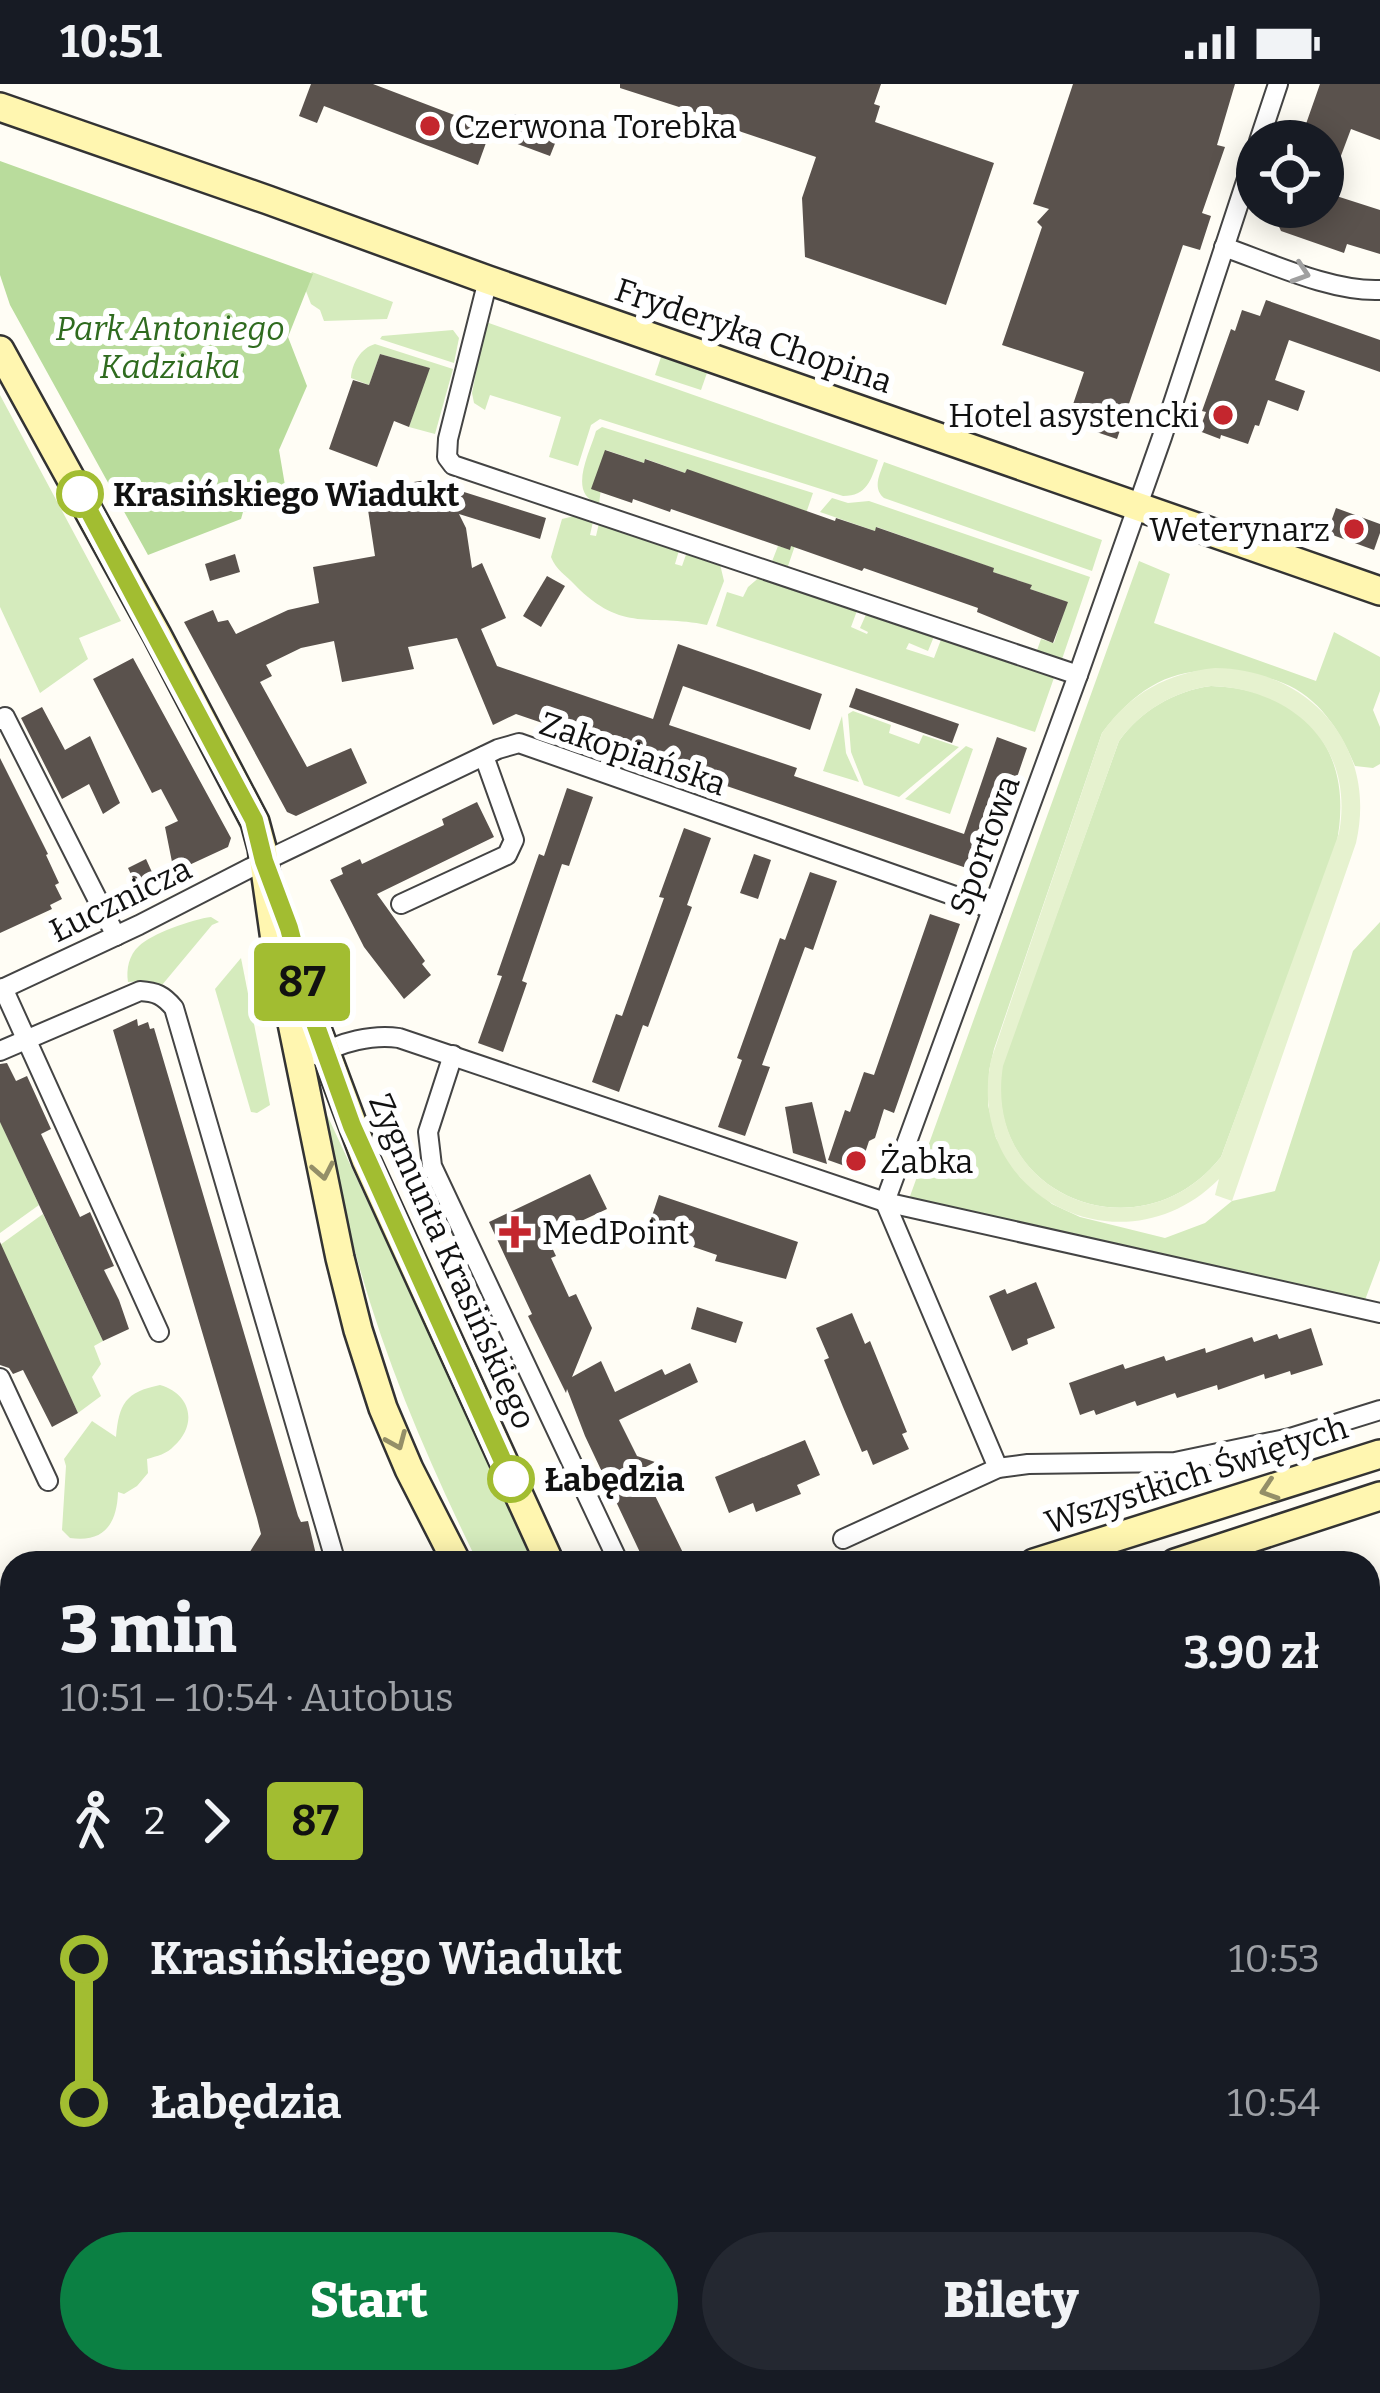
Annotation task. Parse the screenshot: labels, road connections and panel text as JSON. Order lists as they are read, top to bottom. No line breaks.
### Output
{"streets":{"street":["Fryderyka Chopina","Zakopiańska","Sportowa","Łucznicza","Zygmunta Krasińskiego","Wszystkich Świętych"]},"crossings":[["Fryderyka Chopina","Sportowa"],["Zakopiańska","Sportowa"],["Zakopiańska","Łucznicza"],["Zakopiańska","Zygmunta Krasińskiego"],["Łucznicza","Zygmunta Krasińskiego"]],"parks":["Park Antoniego Kadziaka"],"places":{"other":["Czerwona Torebka","Hotel asystencki","Krasińskiego Wiadukt","Weterynarz","Żabka","Łabędzia"],"health":["MedPoint"]},"lines":["bus line 87"],"page":{"status":"10:51","on_map":"87","heading":["3 min","10:51 – 10:54 · Autobus","3.90 zł"],"legs":["2","87"],"list":[{"name":"Krasińskiego Wiadukt","value":"10:53"},{"name":"Łabędzia","value":"10:54"}],"buttons":["Start","Bilety"]}}
